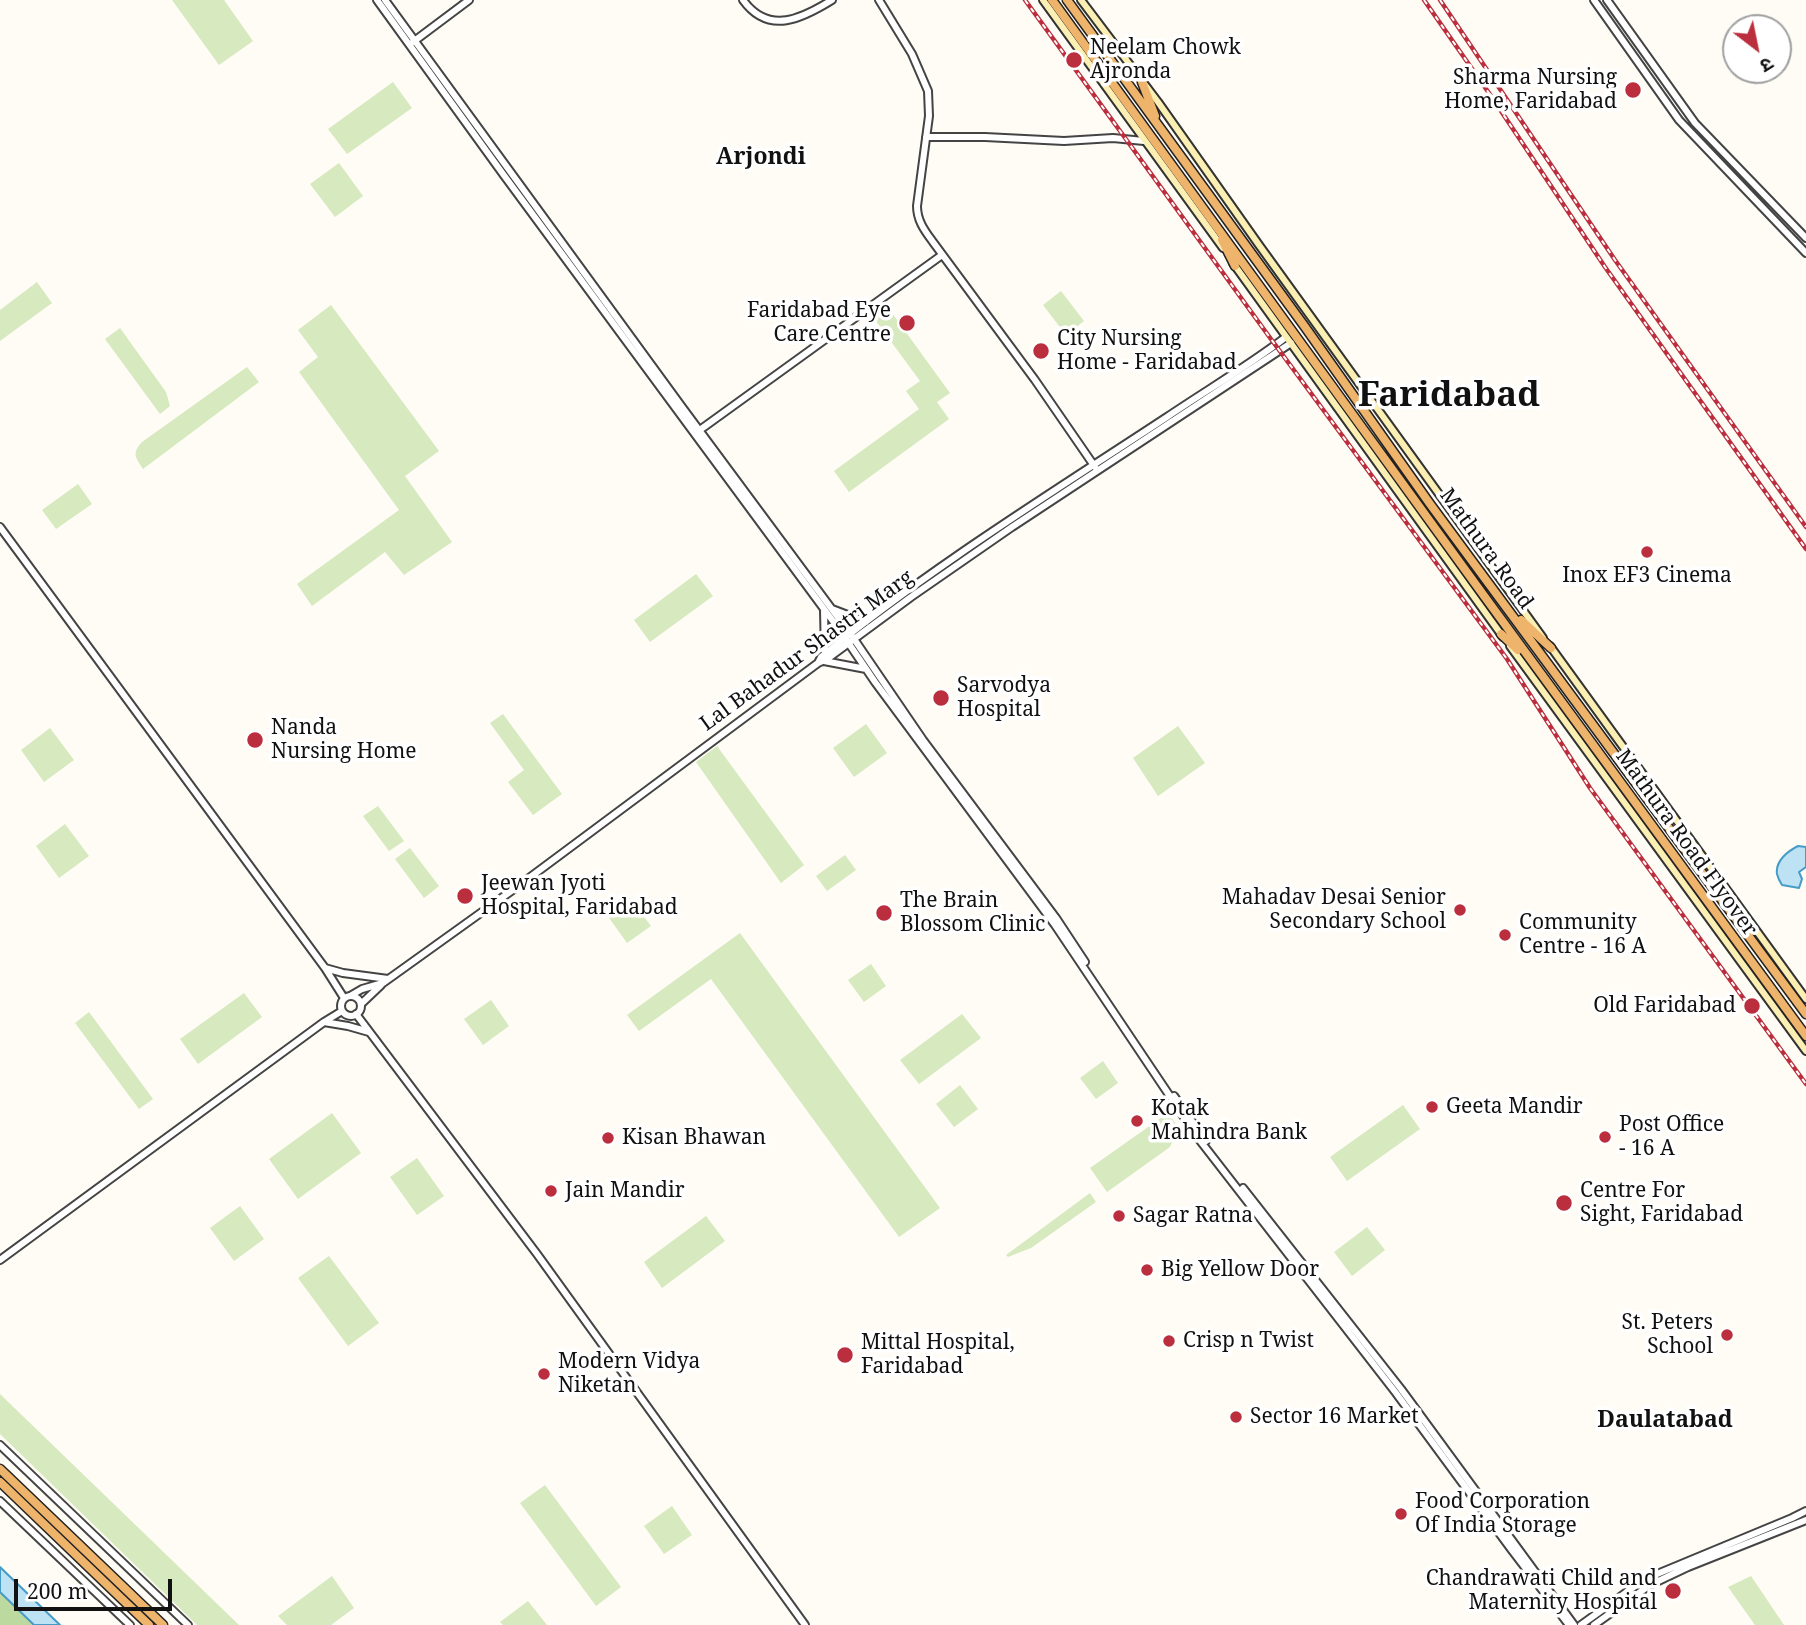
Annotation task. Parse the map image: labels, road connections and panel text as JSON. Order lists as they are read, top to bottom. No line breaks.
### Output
{"streets":{"highway":["Mathura Road","Mathura Road Flyover"],"street":["Lal Bahadur Shastri Marg"]},"crossings":[["Mathura Road","Mathura Road Flyover"]],"districts":["Arjondi","Faridabad","Daulatabad"],"places":["Neelam Chowk Ajronda","Sharma Nursing Home, Faridabad","Faridabad Eye Care Centre","City Nursing Home - Faridabad","Inox EF3 Cinema","Sarvodya Hospital","Nanda Nursing Home","Jeewan Jyoti Hospital, Faridabad","Mahadav Desai Senior Secondary School","The Brain Blossom Clinic","Community Centre - 16 A","Old Faridabad","Geeta Mandir","Kotak Mahindra Bank","Post Office - 16 A","Kisan Bhawan","Jain Mandir","Centre For Sight, Faridabad","Sagar Ratna","Big Yellow Door","St. Peters School","Crisp n Twist","Mittal Hospital, Faridabad","Modern Vidya Niketan","Sector 16 Market","Food Corporation Of India Storage","Chandrawati Child and Maternity Hospital"],"scale_bar":"200 m","north":"bottom right"}
